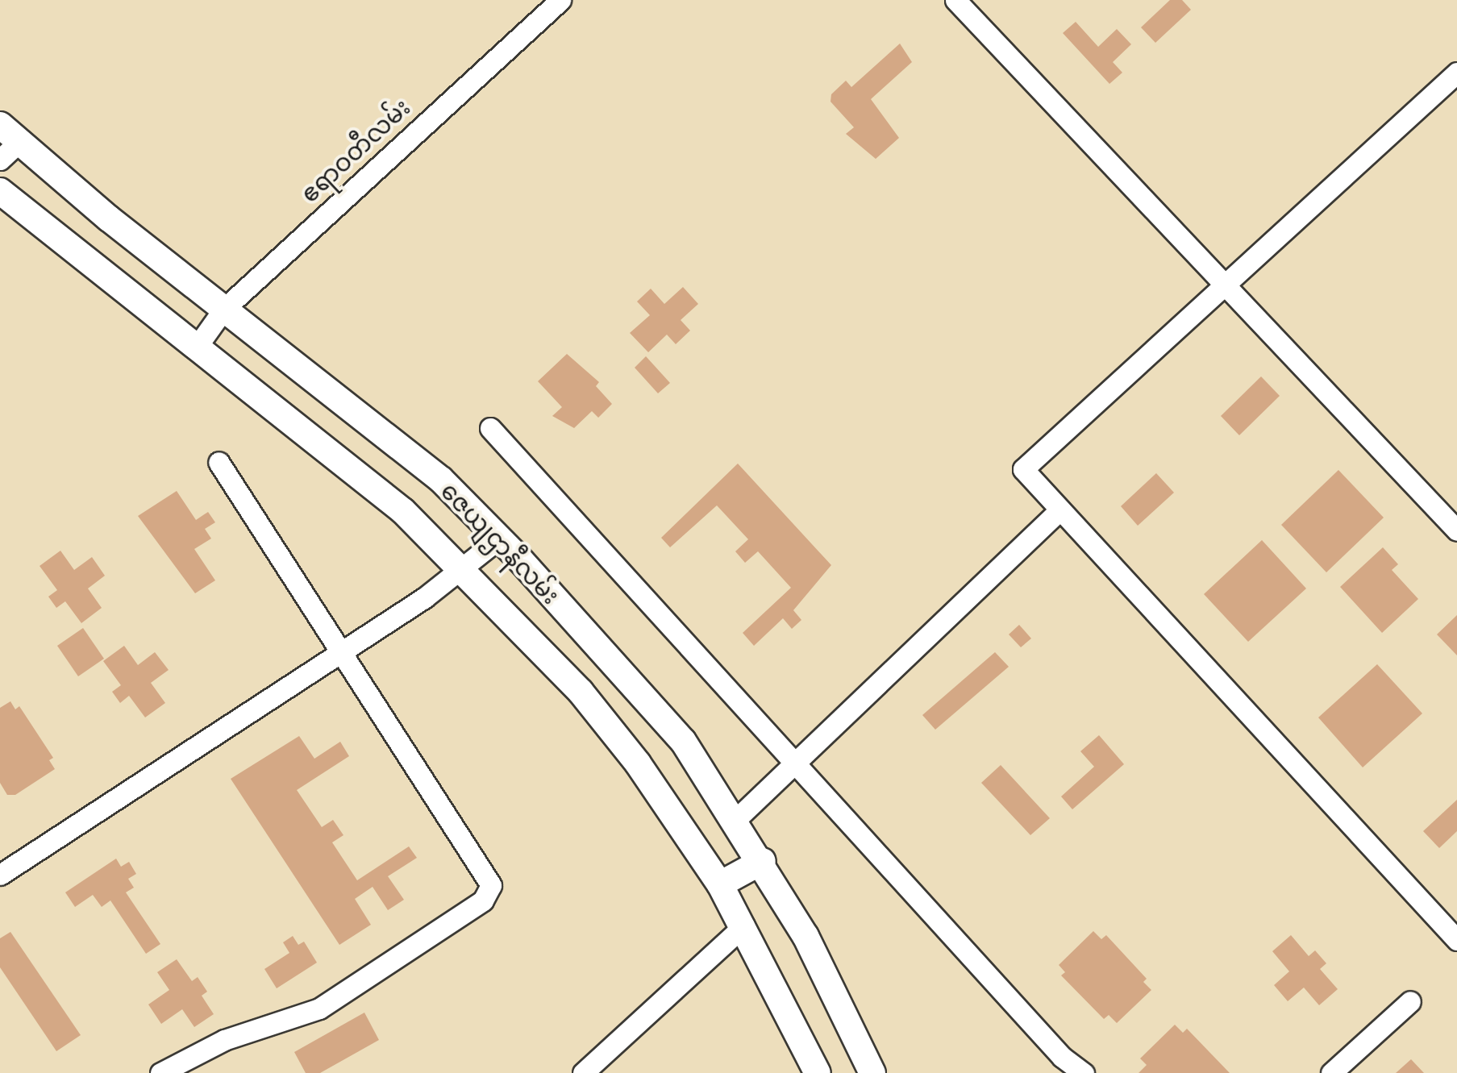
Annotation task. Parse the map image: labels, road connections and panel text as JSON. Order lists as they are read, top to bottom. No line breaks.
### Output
{"streets":{"main road":["ဇေယျဌာနီလမ်း"],"street":["ဧရာဝတီလမ်း"]},"crossings":[["ဧရာဝတီလမ်း","ဇေယျဌာနီလမ်း"]]}
